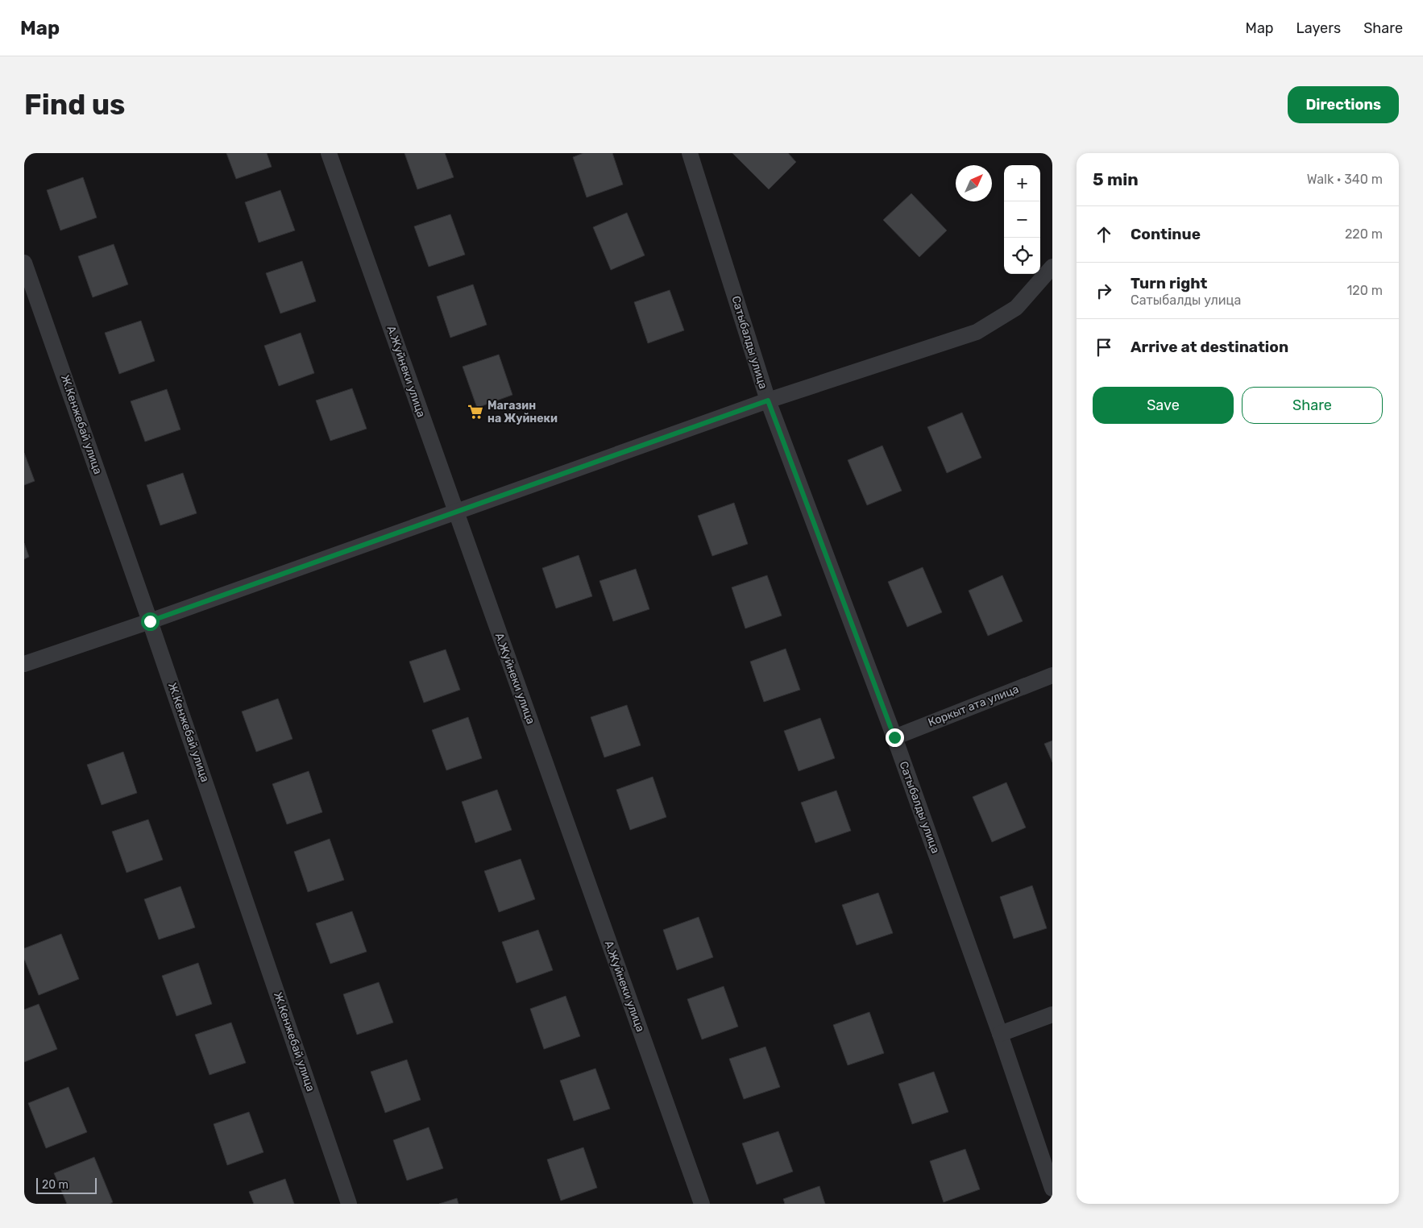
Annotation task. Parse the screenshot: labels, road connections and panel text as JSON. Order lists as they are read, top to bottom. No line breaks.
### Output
{"streets":{"street":["Сатыбалды улица","А.Жуйнеки улица","Ж.Кенжебай улица","Коркыт ата улица"]},"crossings":[["Сатыбалды улица","Коркыт ата улица"]],"places":{"supermarket":["Магазин на Жуйнеки"]},"scale_bar":"20 m","north":"top right","page":{"header":"Map","nav":["Map","Layers","Share"],"buttons":["Directions",["Save","Share"]],"title":"Find us","heading":["5 min","Walk · 340 m"],"map_buttons":["+","−"],"list":[["Continue","220 m"],["Turn right","Сатыбалды улица","120 m"],"Arrive at destination"],"scale":"20 m"}}
